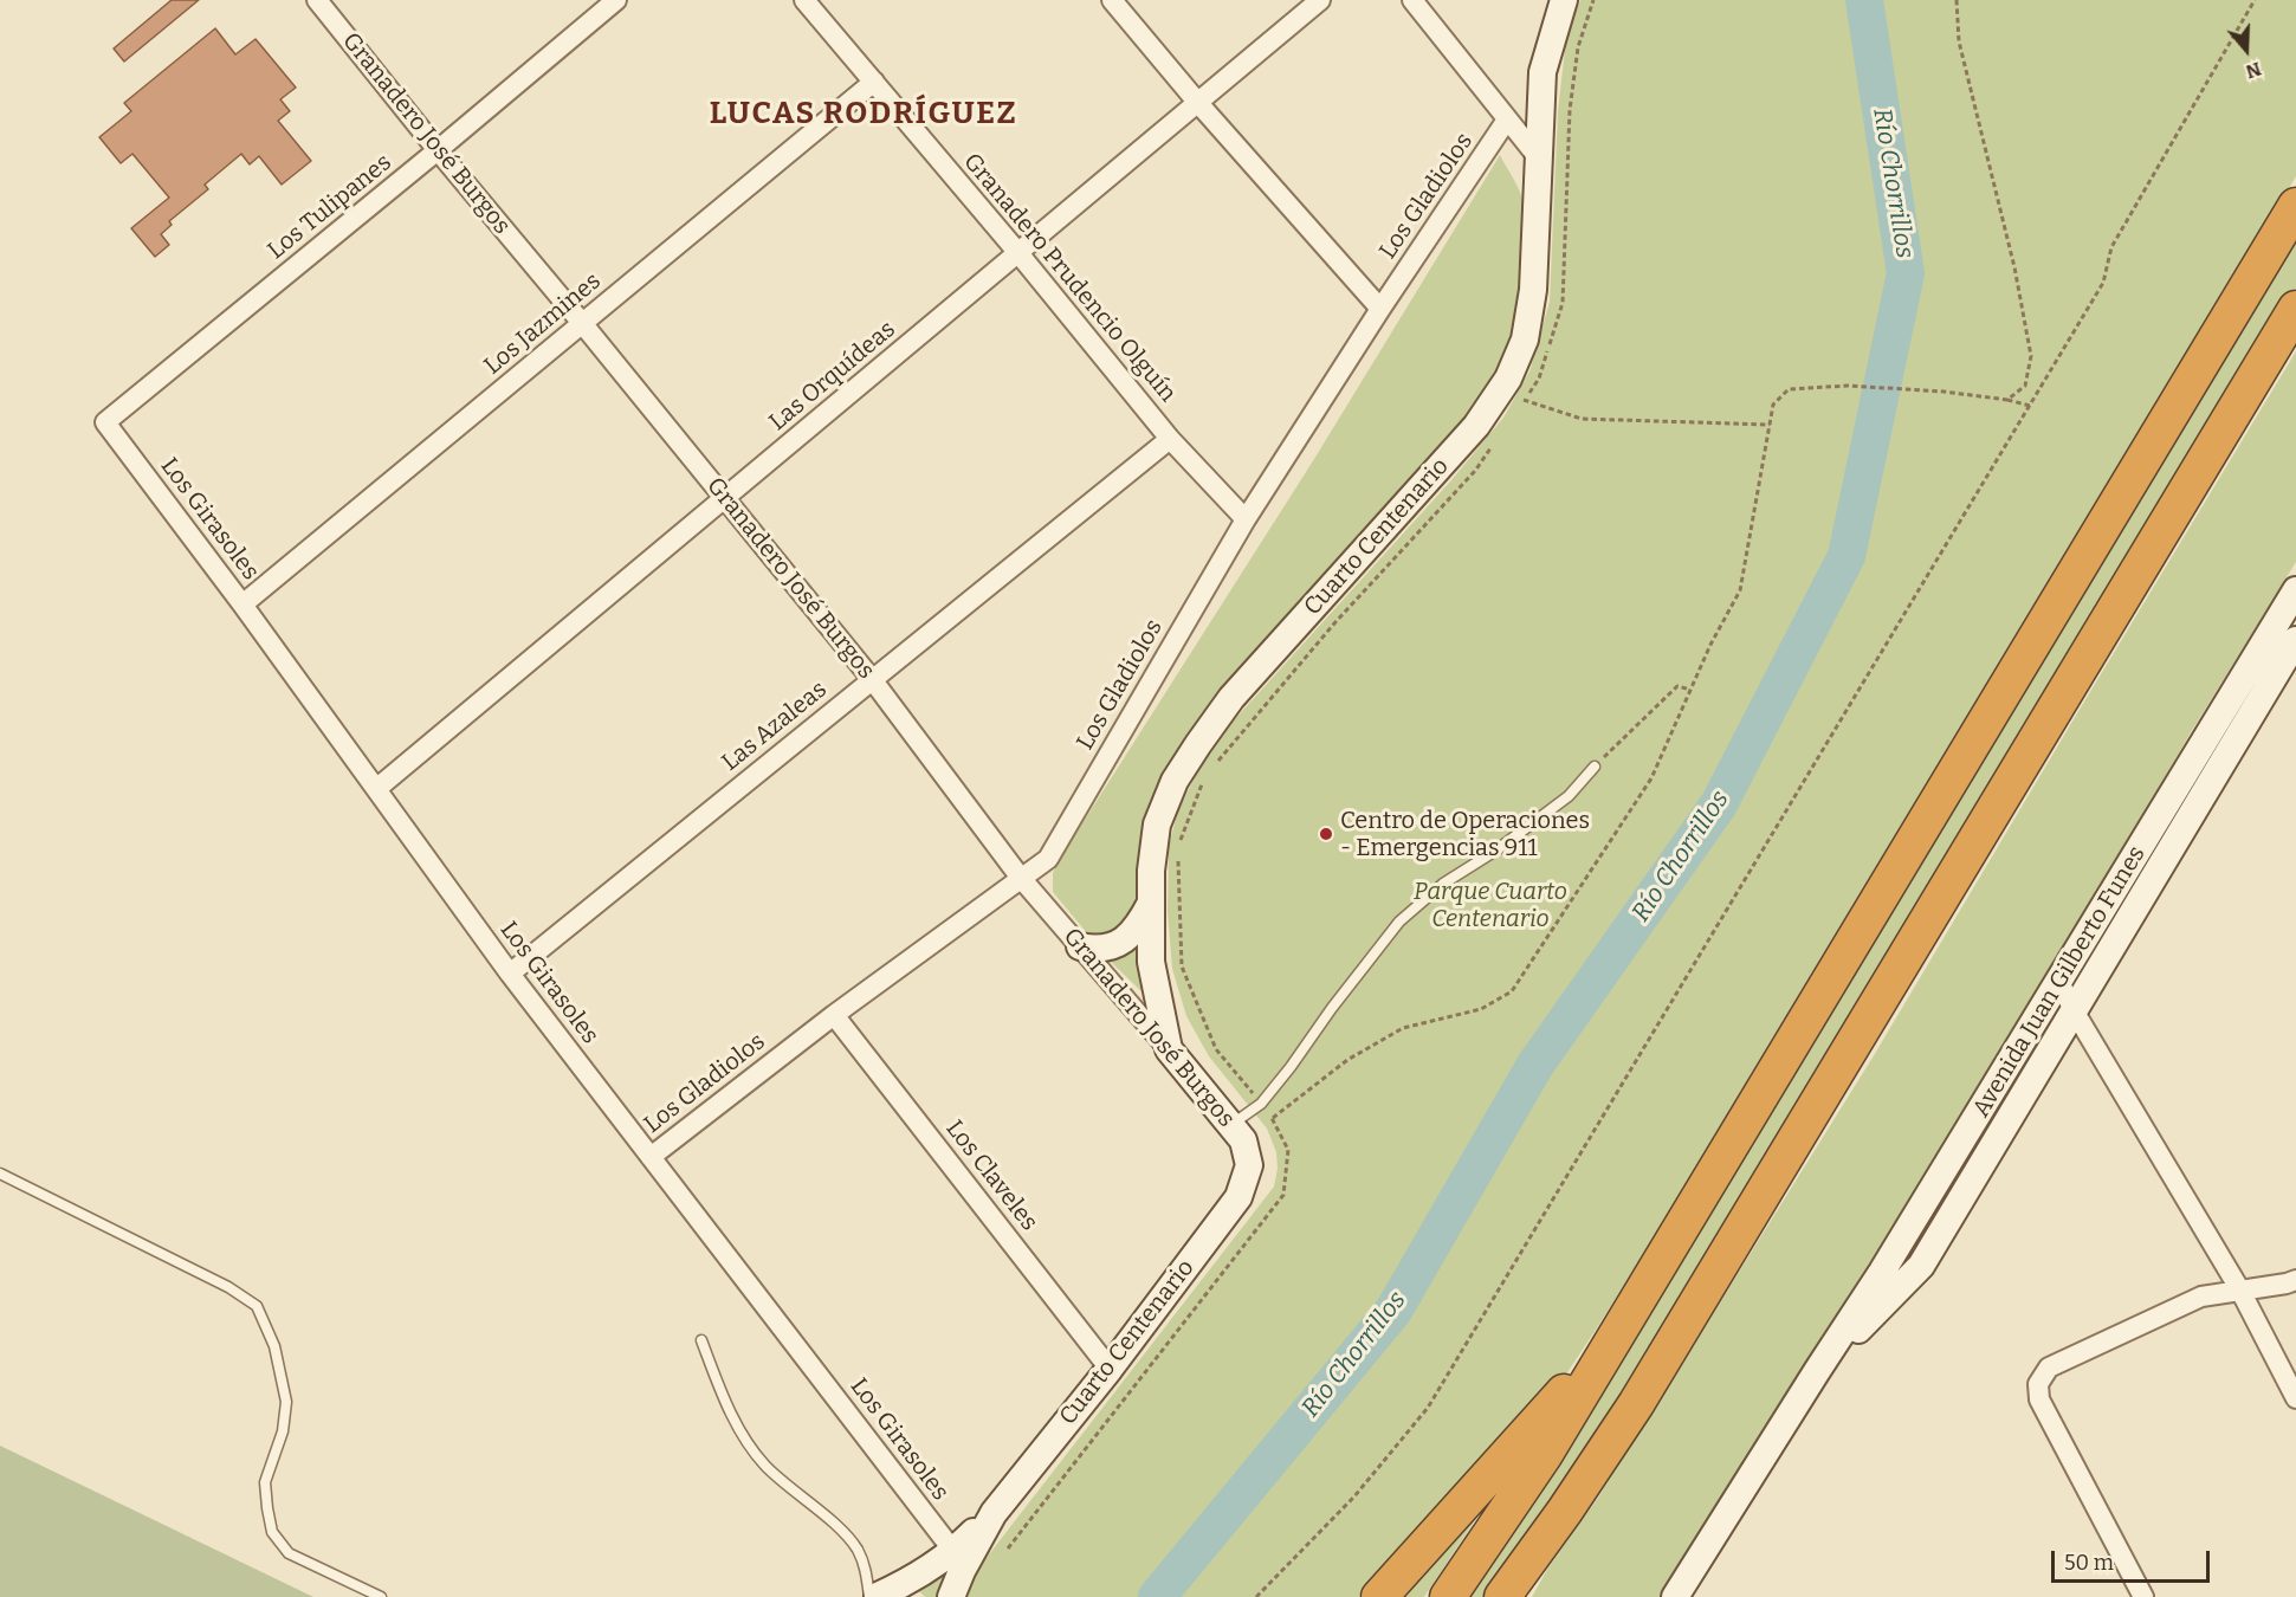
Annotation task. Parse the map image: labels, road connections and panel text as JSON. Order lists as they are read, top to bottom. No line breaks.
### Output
{"streets":{"street":["Granadero José Burgos","Los Gladiolos","Los Tulipanes","Granadero Prudencio Olguín","Los Jazmines","Las Orquídeas","Los Girasoles","Cuarto Centenario","Las Azaleas","Avenida Juan Gilberto Funes","Los Claveles"]},"crossings":[["Granadero José Burgos","Los Gladiolos"],["Granadero José Burgos","Los Tulipanes"],["Granadero José Burgos","Los Jazmines"],["Granadero José Burgos","Las Orquídeas"],["Granadero José Burgos","Cuarto Centenario"],["Granadero José Burgos","Las Azaleas"],["Los Gladiolos","Granadero Prudencio Olguín"],["Los Gladiolos","Los Girasoles"],["Los Gladiolos","Los Claveles"],["Los Tulipanes","Los Girasoles"],["Granadero Prudencio Olguín","Los Jazmines"],["Granadero Prudencio Olguín","Las Orquídeas"],["Granadero Prudencio Olguín","Las Azaleas"],["Los Jazmines","Los Girasoles"],["Las Orquídeas","Los Girasoles"],["Los Girasoles","Cuarto Centenario"],["Los Girasoles","Las Azaleas"],["Cuarto Centenario","Los Claveles"]],"districts":["LUCAS RODRÍGUEZ"],"water":["Río Chorrillos"],"parks":["Parque Cuarto Centenario"],"places":["Centro de Operaciones - Emergencias 911"],"scale_bar":"50 m","north":"bottom"}
